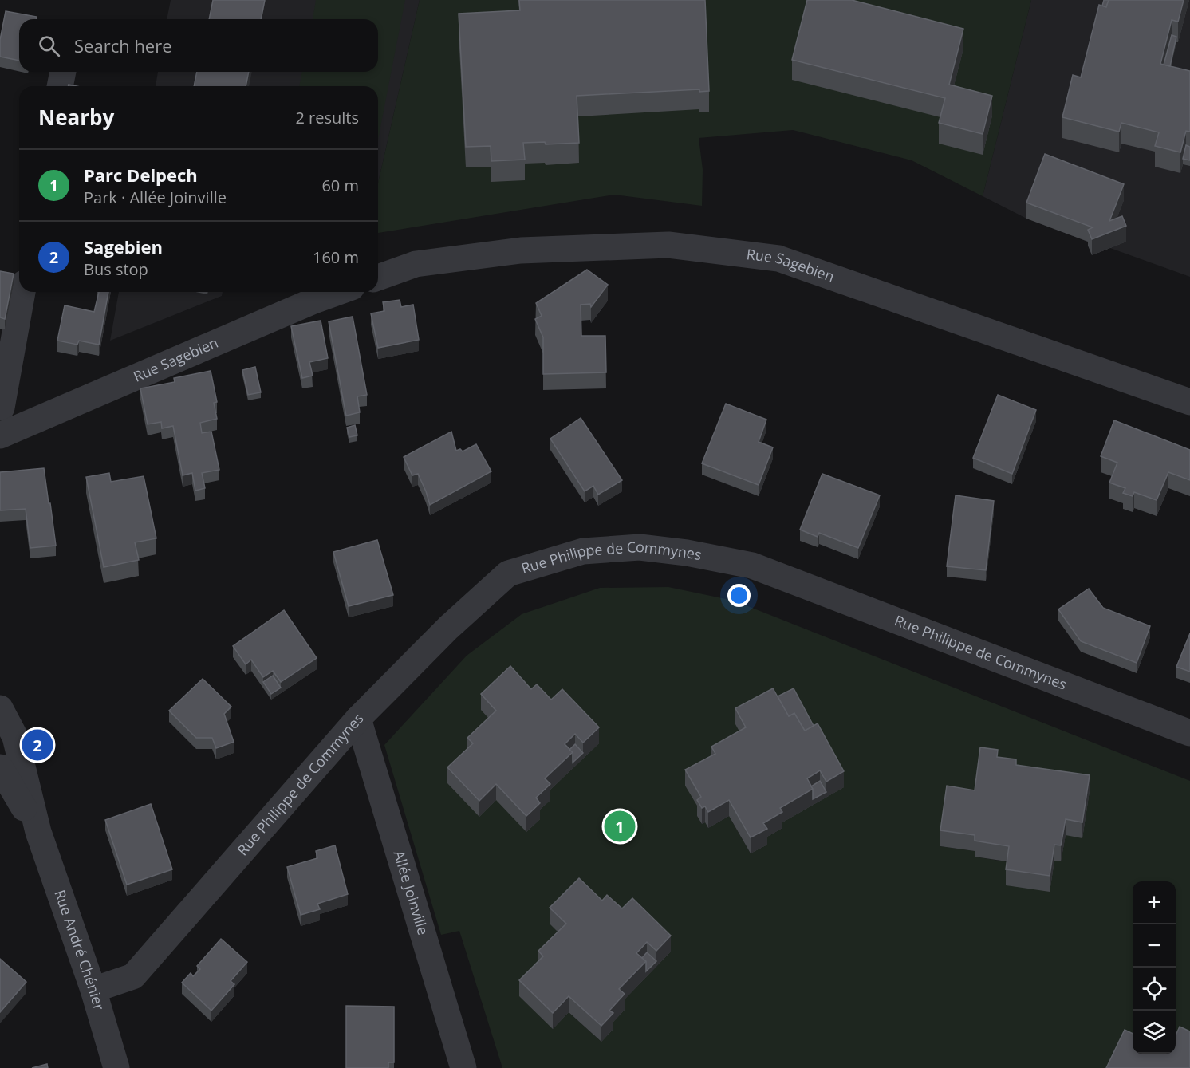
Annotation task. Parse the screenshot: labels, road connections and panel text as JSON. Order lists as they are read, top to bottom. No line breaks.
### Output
{"streets":{"street":["Rue Sagebien","Rue Philippe de Commynes","Allée Joinville","Rue André Chénier"]},"crossings":[["Rue Philippe de Commynes","Allée Joinville"],["Rue Philippe de Commynes","Rue André Chénier"]],"page":{"search":"Search here","heading":["Nearby","2 results"],"list":[{"mark":"1","name":"Parc Delpech","note":"Park · Allée Joinville","value":"60 m"},{"mark":"2","name":"Sagebien","note":"Bus stop","value":"160 m"}],"pins":["2","1"],"map_buttons":["+","−"]}}
